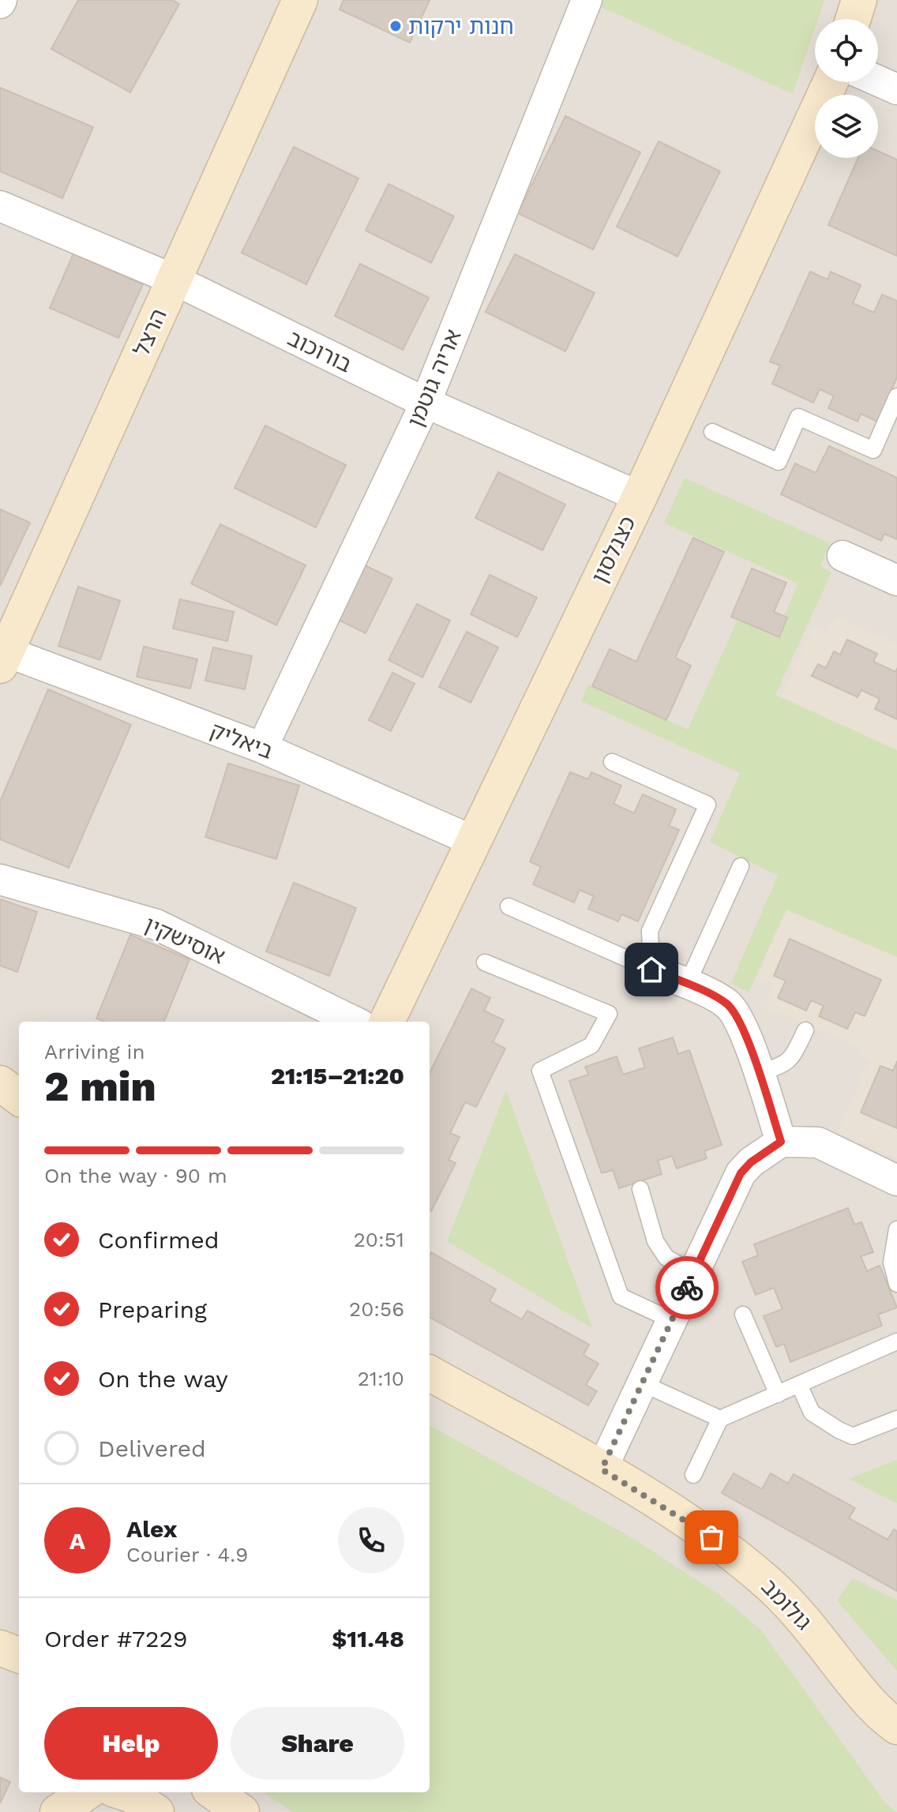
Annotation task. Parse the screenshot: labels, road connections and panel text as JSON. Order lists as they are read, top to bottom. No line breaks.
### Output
{"streets":{"street":["הרצל","בורוכוב","אריה גוטמן","כצנלסון","ביאליק","אוסישקין","גולומב"]},"crossings":[["הרצל","בורוכוב"],["הרצל","ביאליק"],["בורוכוב","אריה גוטמן"],["בורוכוב","כצנלסון"],["אריה גוטמן","ביאליק"],["כצנלסון","ביאליק"]],"places":["חנות ירקות"],"page":{"heading":["2 min","Arriving in","21:15–21:20"],"panel":["Alex","Courier · 4.9","Order #7229","$11.48"],"bar":"On the way · 90 m","list":[["Confirmed","20:51"],["Preparing","20:56"],["On the way","21:10"],"Delivered"],"round":"A","buttons":["Help","Share"]}}
